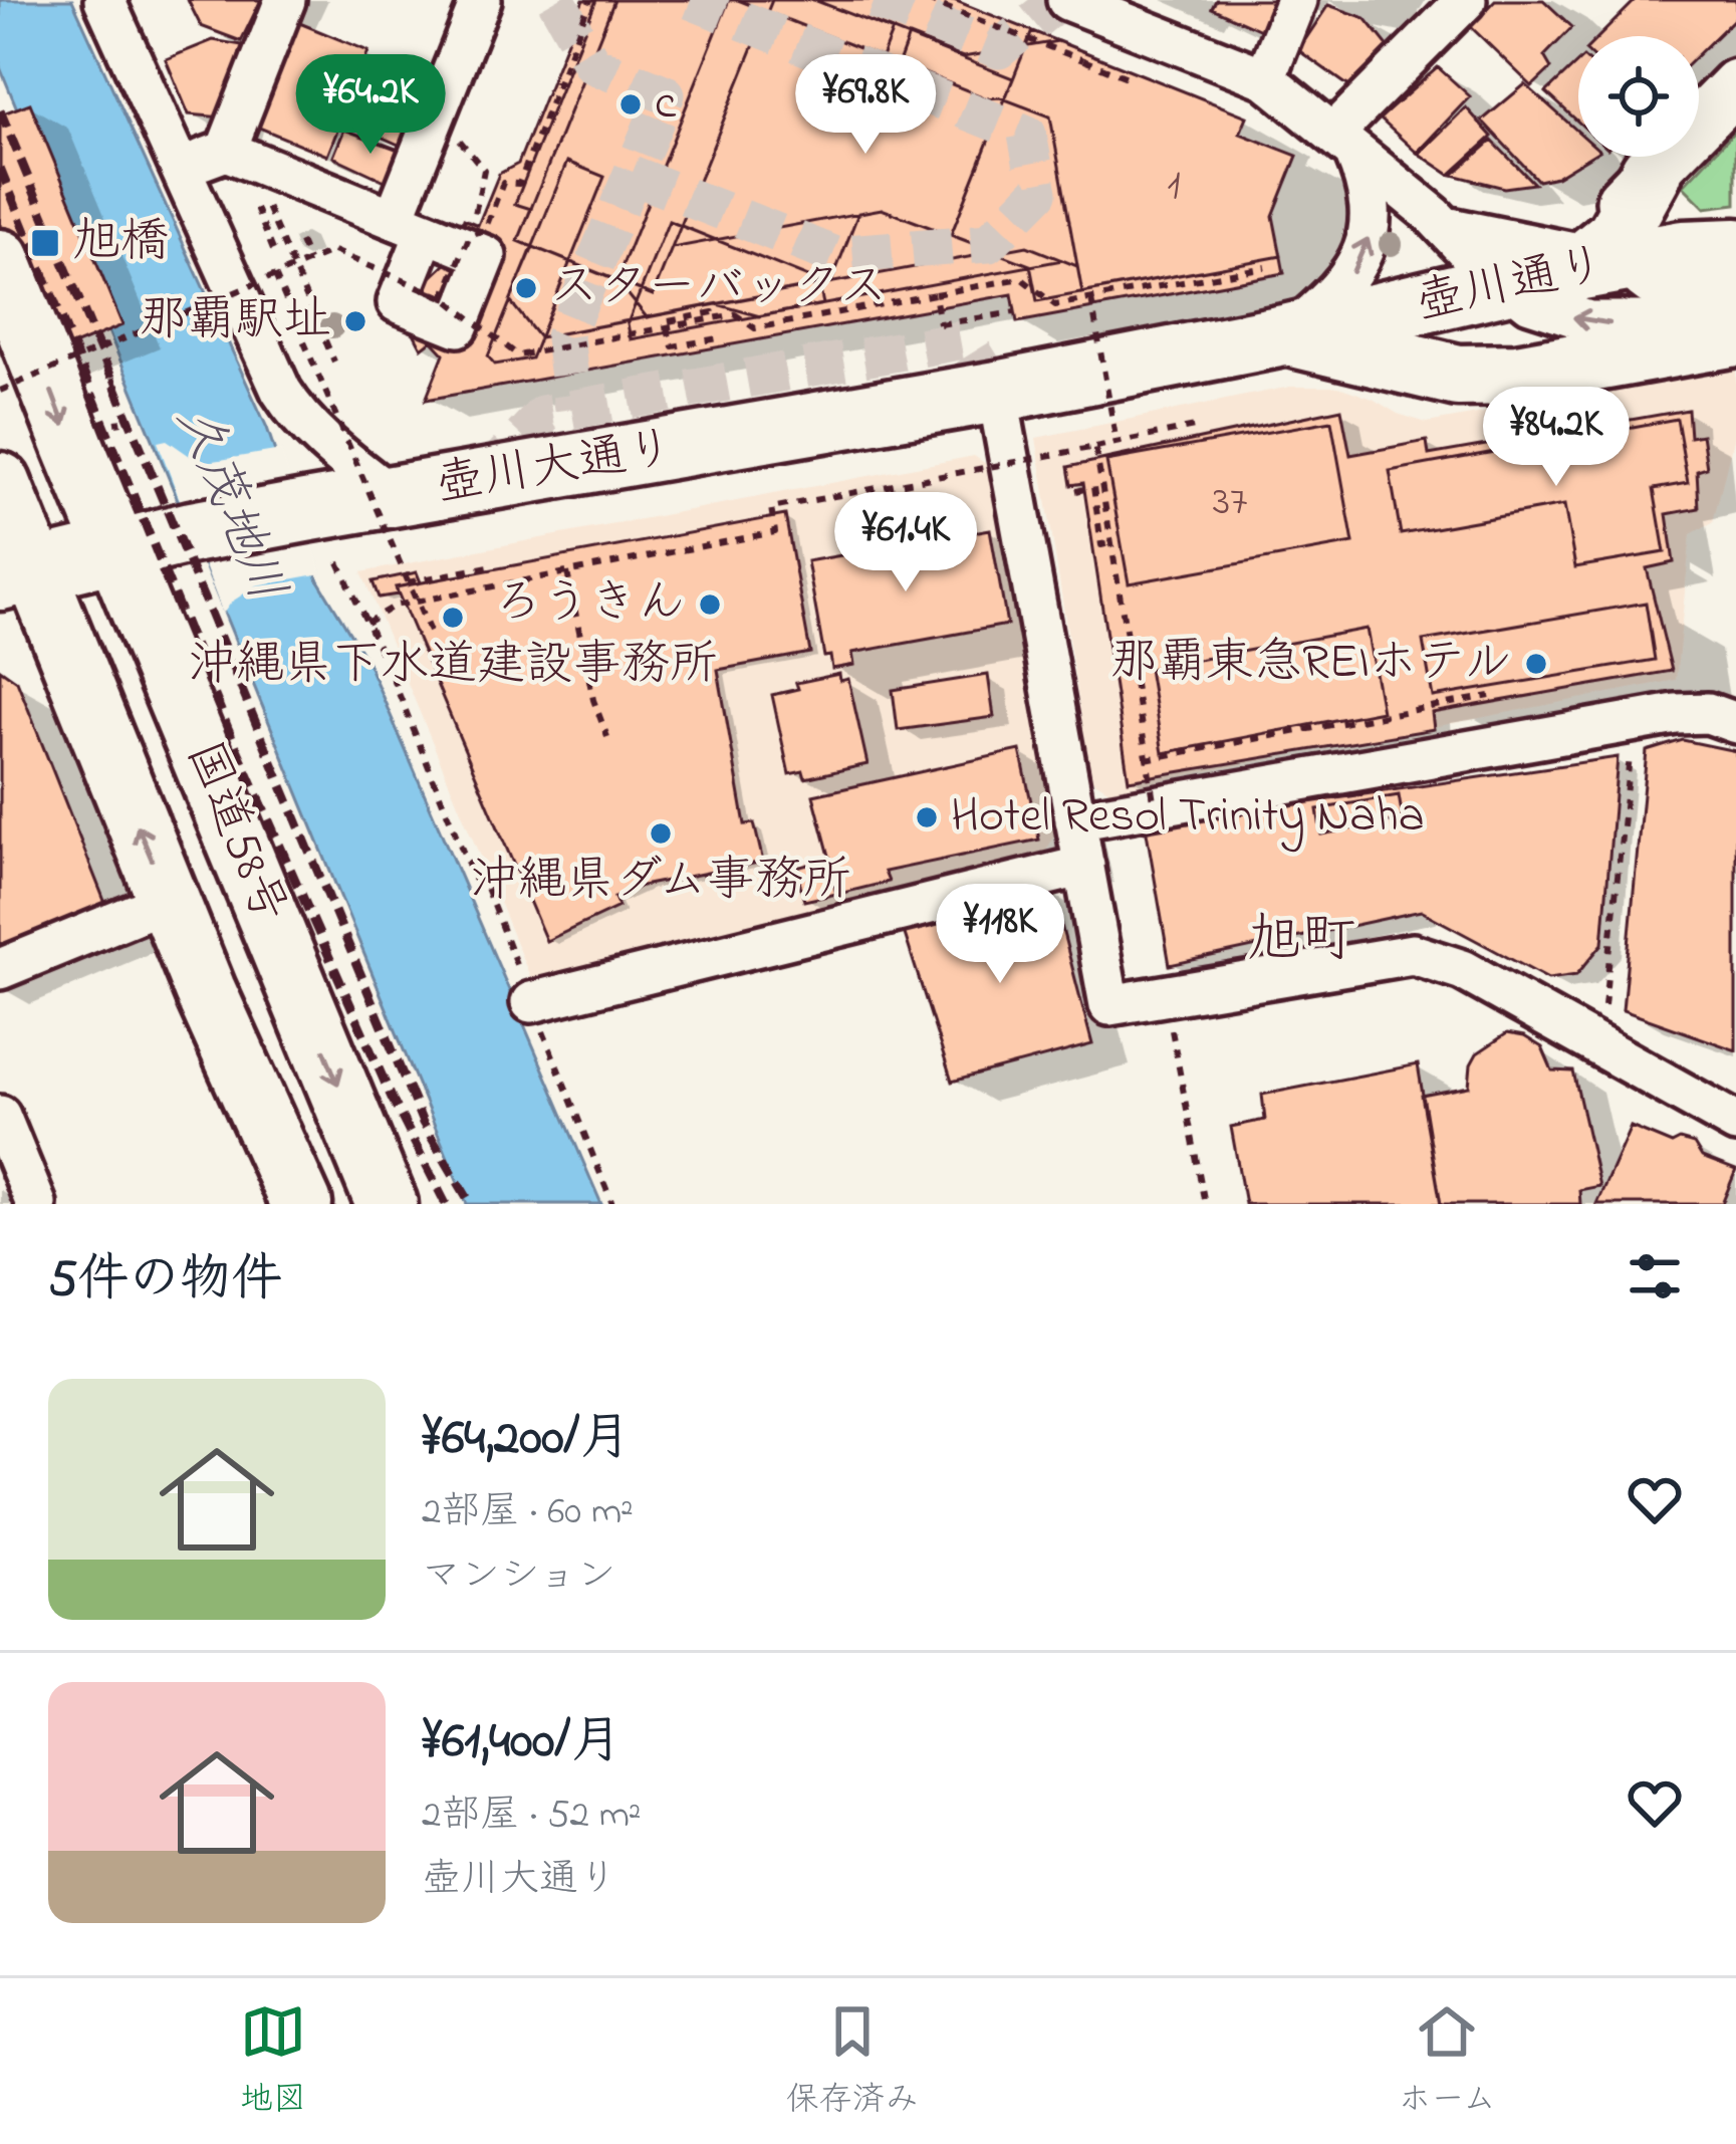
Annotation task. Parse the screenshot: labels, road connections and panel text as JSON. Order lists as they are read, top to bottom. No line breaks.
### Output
{"streets":{"highway":["壺川通り","壺川大通り","国道58号"]},"crossings":[["壺川通り","壺川大通り"],["壺川大通り","国道58号"]],"districts":["旭町"],"water":["久茂地川"],"places":{"other":["c","スターバックス","那覇駅址","ろうきん","沖縄県下水道建設事務所","那覇東急REIホテル","Hotel Resol Trinity Naha","沖縄県ダム事務所"],"transit":["旭橋"]},"house_numbers":["1","37"],"page":{"price":["¥64.2K","¥69.8K","¥84.2K","¥61.4K","¥118K"],"heading":"5件の物件","list":[{"name":"¥64,200/月","note":"2部屋 · 60 m² · マンション"},{"name":"¥61,400/月","note":"2部屋 · 52 m² · 壺川大通り"}],"tabs":["地図","保存済み","ホーム"]}}
